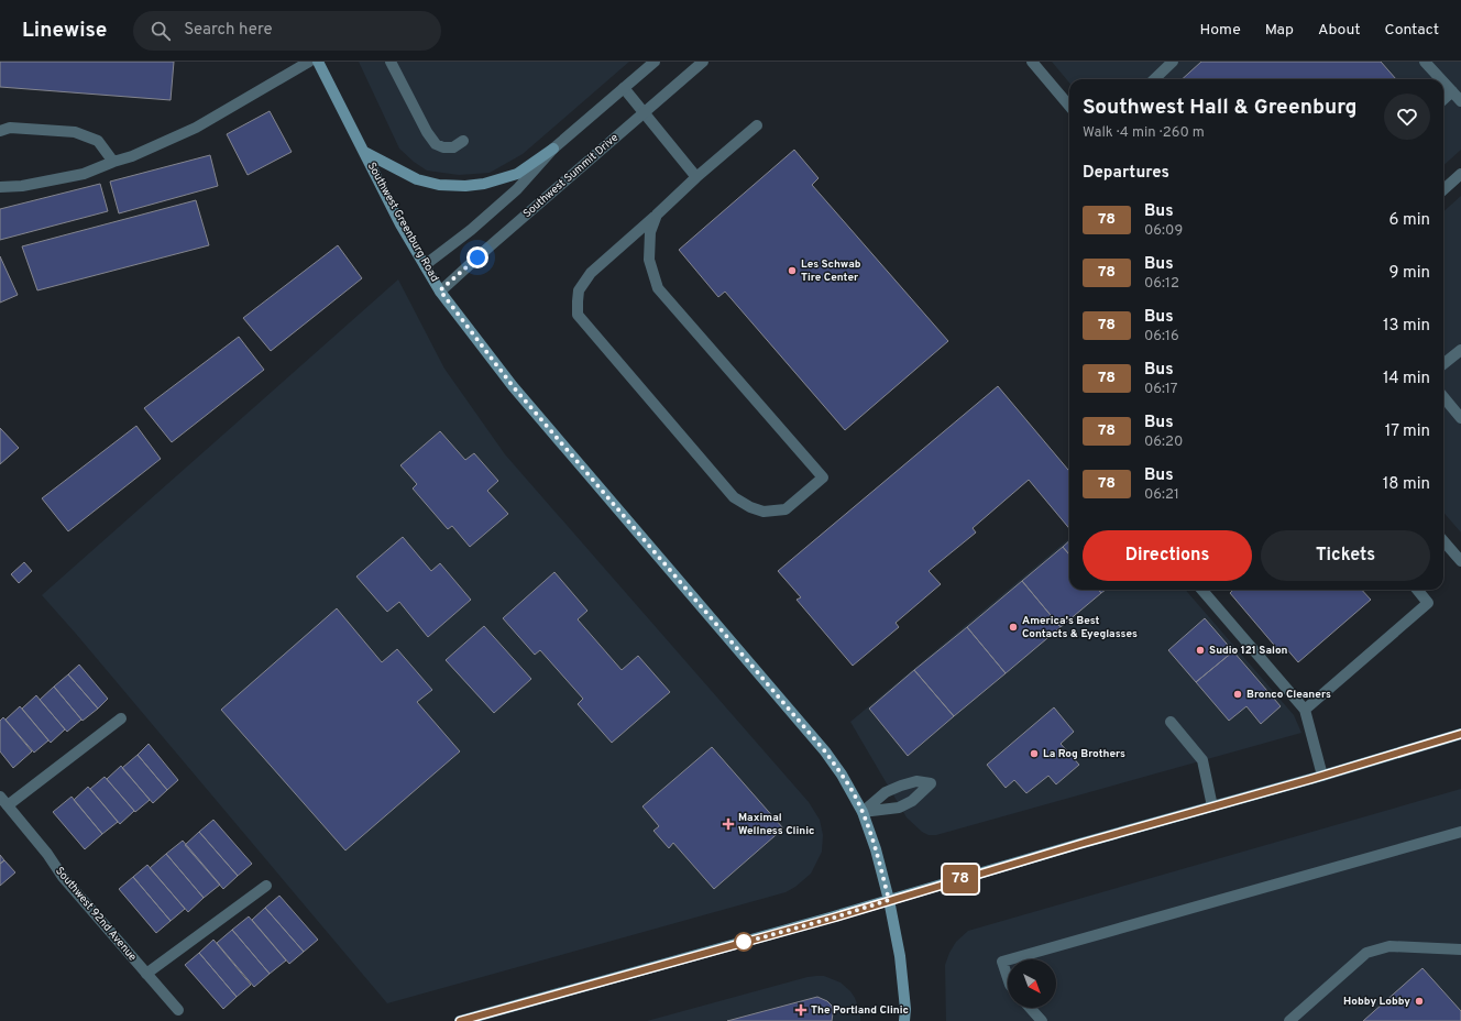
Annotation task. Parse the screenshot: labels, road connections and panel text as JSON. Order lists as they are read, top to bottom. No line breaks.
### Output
{"streets":{"main road":["Southwest Greenburg Road"],"street":["Southwest Summit Drive","Southwest 92nd Avenue"]},"crossings":[["Southwest Summit Drive","Southwest Greenburg Road"]],"places":{"other":["Les Schwab Tire Center","America's Best Contacts & Eyeglasses","Sudio 121 Salon","Bronco Cleaners","La Rog Brothers","Hobby Lobby"],"health":["Maximal Wellness Clinic","The Portland Clinic"]},"lines":["bus line 78"],"north":"bottom right","page":{"header":"Linewise","search":"Search here","nav":["Home","Map","About","Contact"],"on_map":"78","heading":[["Southwest Hall & Greenburg","Walk · 4 min · 260 m"],"Departures"],"list":[{"mark":"78","name":"Bus","note":"06:09","value":"6 min"},{"mark":"78","name":"Bus","note":"06:12","value":"9 min"},{"mark":"78","name":"Bus","note":"06:16","value":"13 min"},{"mark":"78","name":"Bus","note":"06:17","value":"14 min"},{"mark":"78","name":"Bus","note":"06:20","value":"17 min"},{"mark":"78","name":"Bus","note":"06:21","value":"18 min"}],"buttons":["Directions","Tickets"]}}
